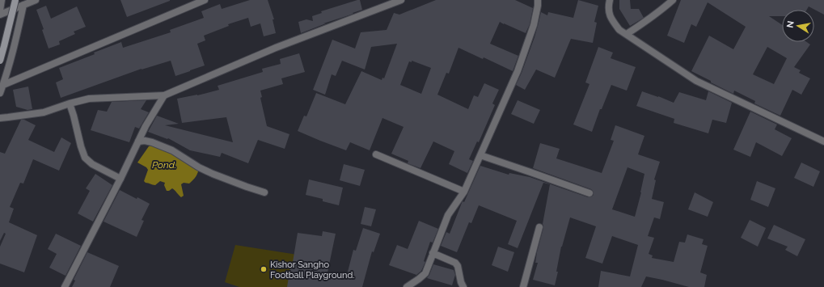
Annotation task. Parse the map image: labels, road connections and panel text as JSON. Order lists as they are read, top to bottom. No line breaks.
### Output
{"water":["Pond."],"places":["Kishor Sangho Football Playground."],"north":"left"}
